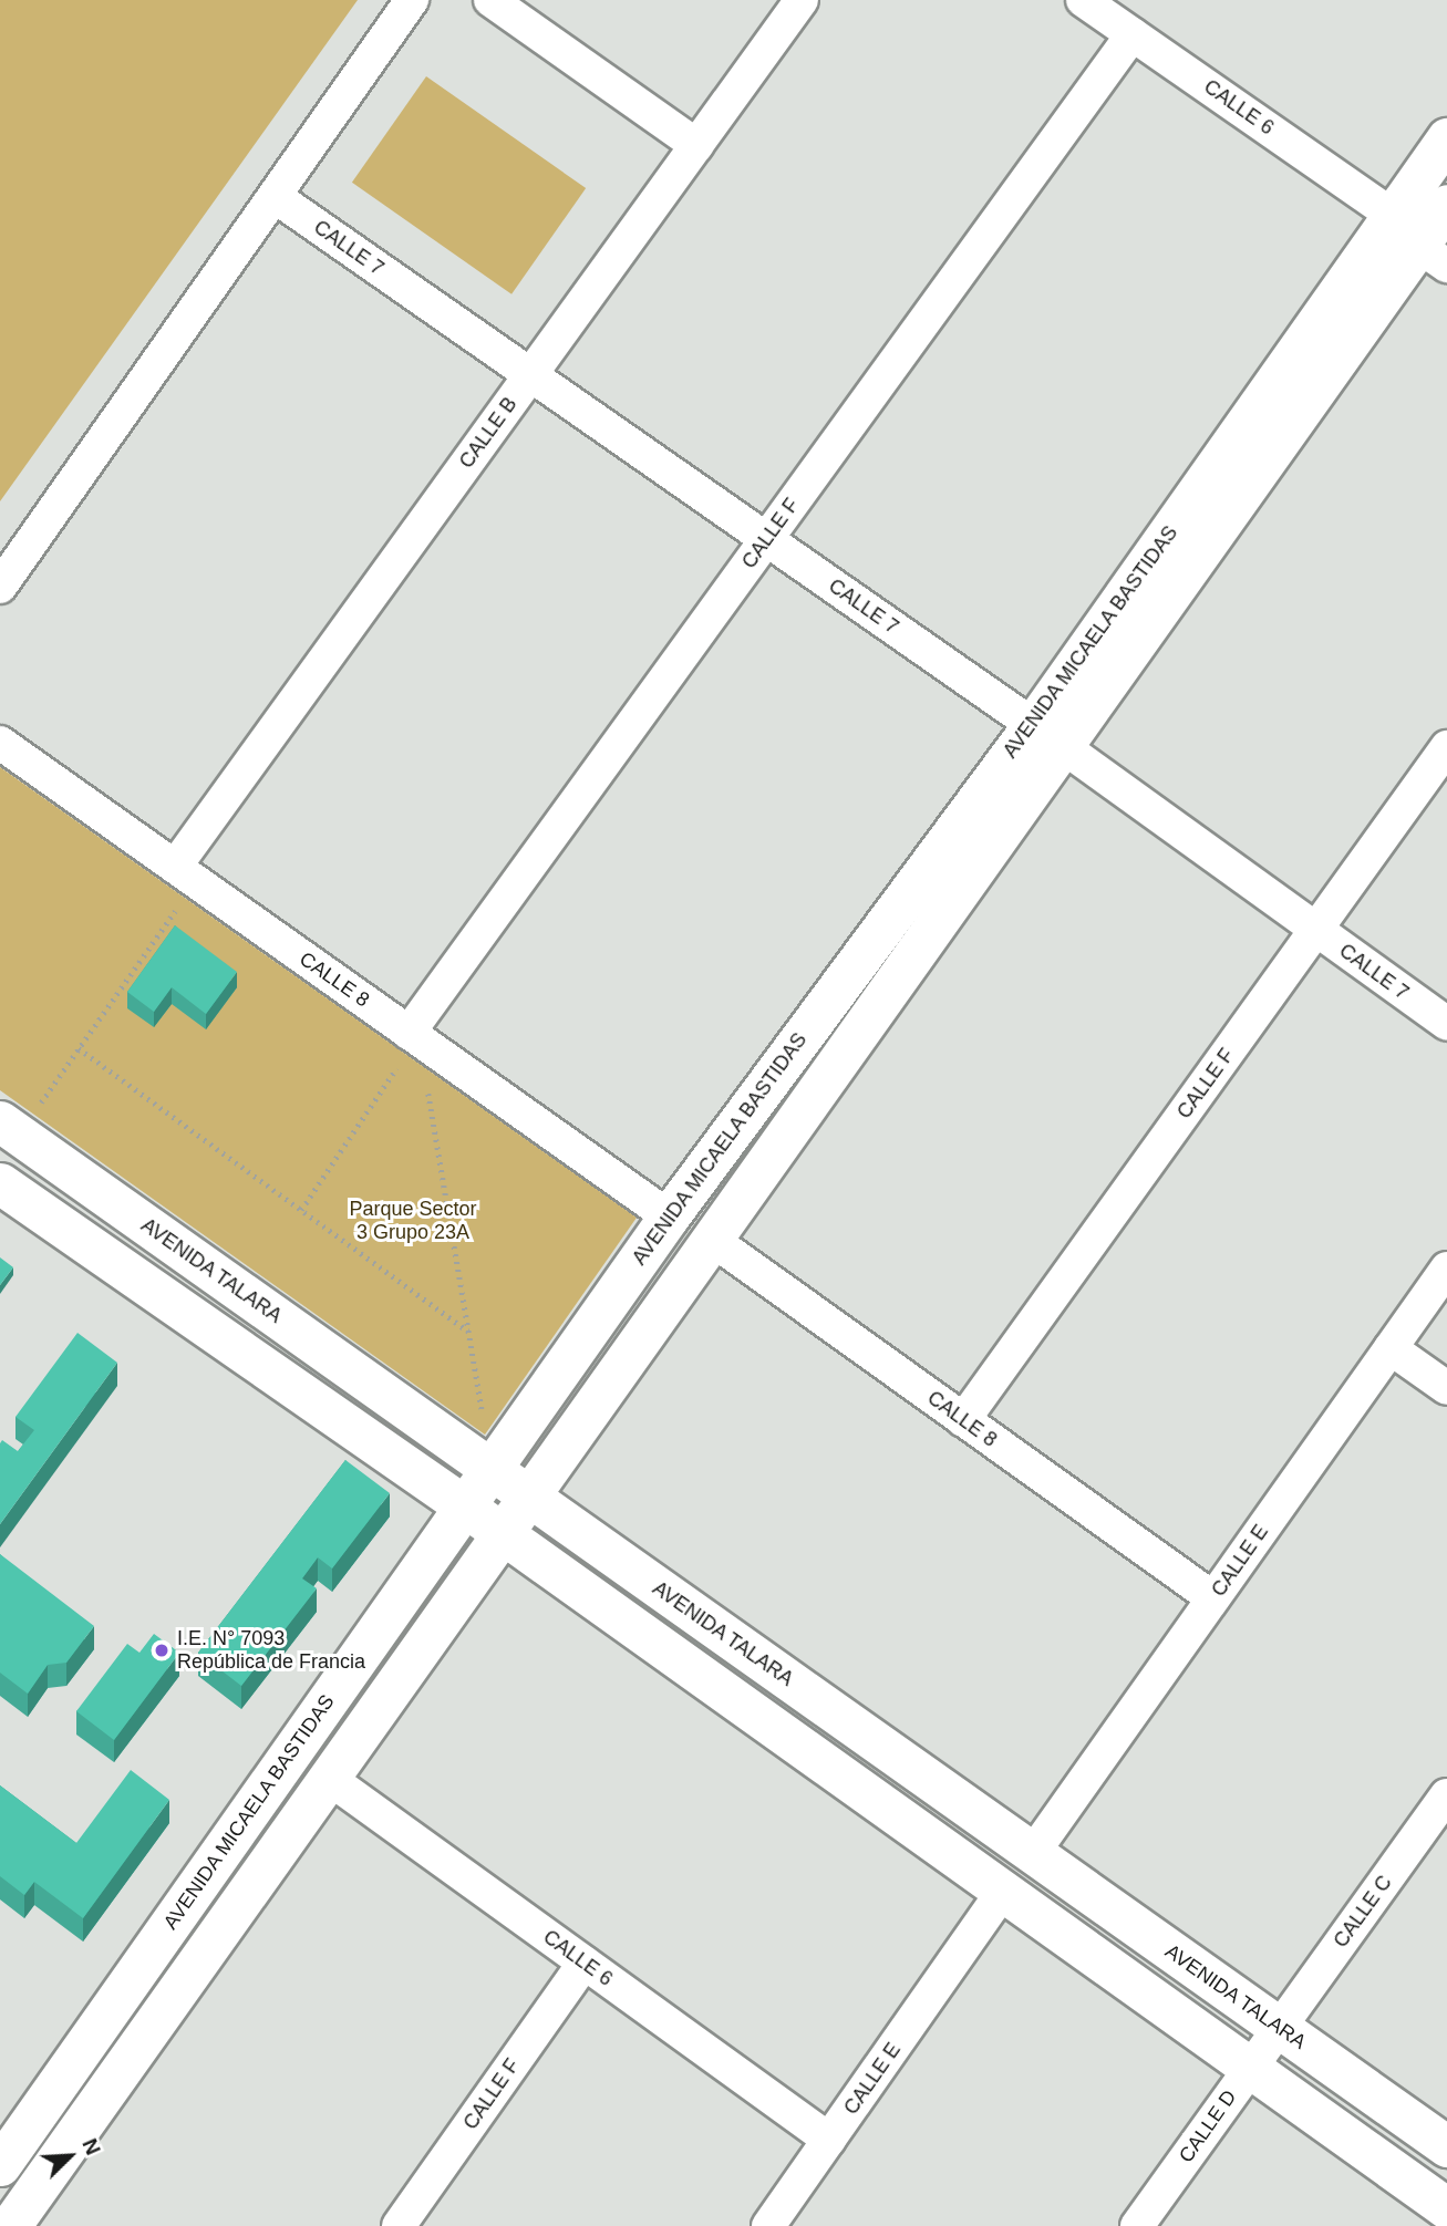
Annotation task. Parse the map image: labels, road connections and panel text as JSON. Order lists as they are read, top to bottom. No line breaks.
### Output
{"streets":{"street":["CALLE 6","CALLE 7","CALLE B","CALLE F","AVENIDA MICAELA BASTIDAS","CALLE 8","AVENIDA TALARA","CALLE E","CALLE C","CALLE D"]},"crossings":[["CALLE 6","CALLE F"],["CALLE 6","AVENIDA MICAELA BASTIDAS"],["CALLE 6","CALLE E"],["CALLE 7","CALLE B"],["CALLE 7","CALLE F"],["CALLE 7","AVENIDA MICAELA BASTIDAS"],["CALLE B","CALLE 8"],["CALLE F","CALLE 8"],["AVENIDA MICAELA BASTIDAS","CALLE 8"],["AVENIDA MICAELA BASTIDAS","AVENIDA TALARA"],["CALLE 8","CALLE E"],["AVENIDA TALARA","CALLE E"],["AVENIDA TALARA","CALLE C"],["AVENIDA TALARA","CALLE D"],["CALLE C","CALLE D"]],"parks":["Parque Sector 3 Grupo 23A"],"places":["I.E. N° 7093 República de Francia"],"north":"top right"}
